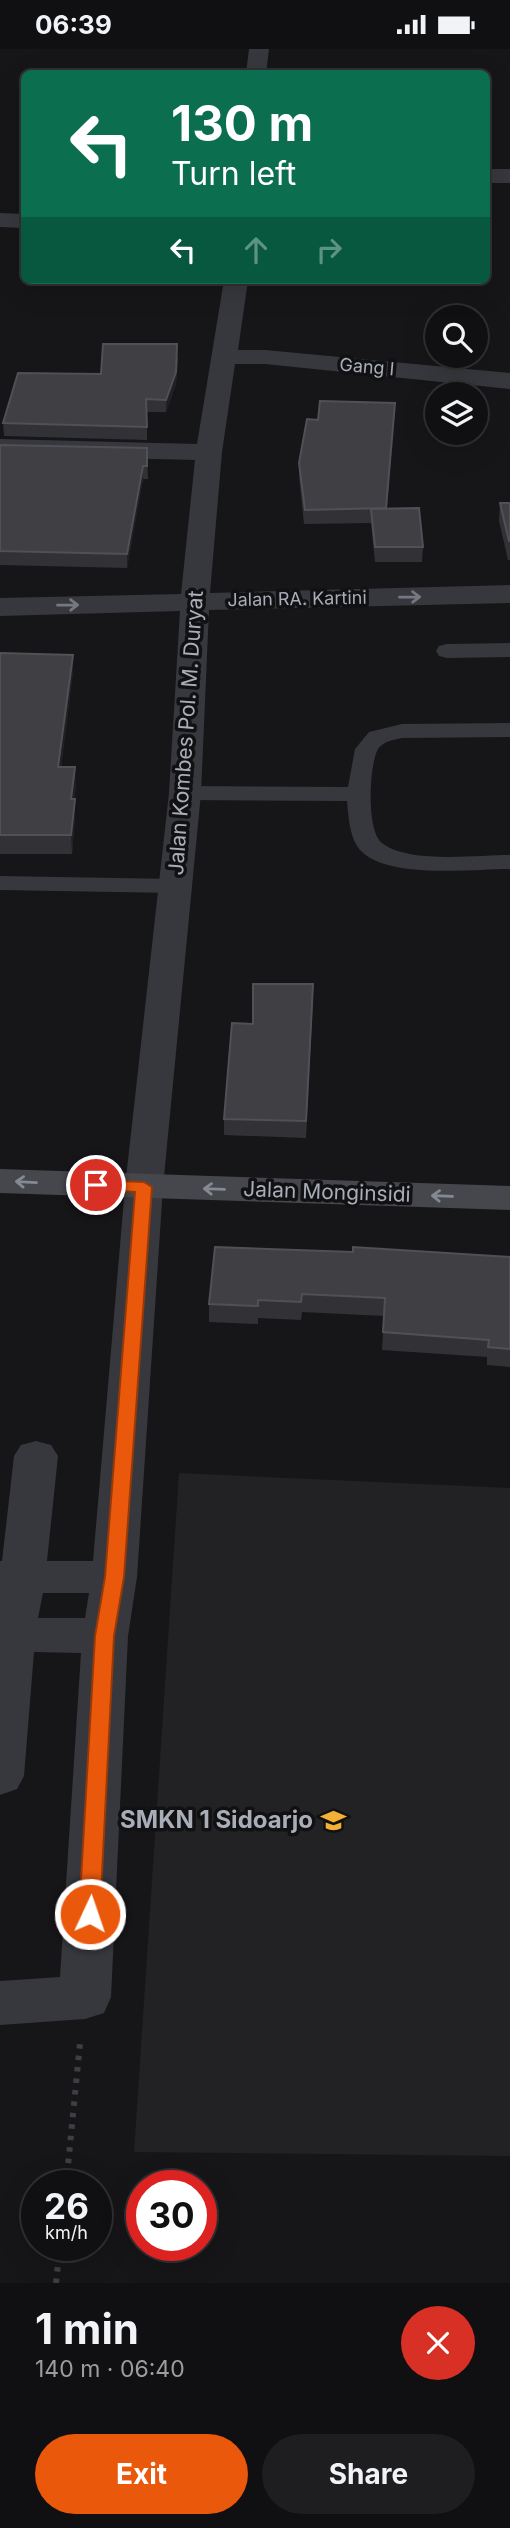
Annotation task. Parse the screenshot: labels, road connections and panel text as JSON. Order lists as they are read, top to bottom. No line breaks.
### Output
{"streets":{"main road":["Jalan Monginsidi"],"street":["Gang I","Jalan RA. Kartini","Jalan Kombes Pol. M. Duryat"]},"crossings":[["Gang I","Jalan Kombes Pol. M. Duryat"],["Jalan RA. Kartini","Jalan Kombes Pol. M. Duryat"],["Jalan Kombes Pol. M. Duryat","Jalan Monginsidi"]],"one_way":["Jalan Monginsidi"],"places":{"school or university":["SMKN 1 Sidoarjo"]},"page":{"status":"06:39","turn":["130 m","Turn left"],"speed":"26 km/h","limit":"30","heading":["1 min","140 m · 06:40"],"buttons":["Exit","Share"]}}
